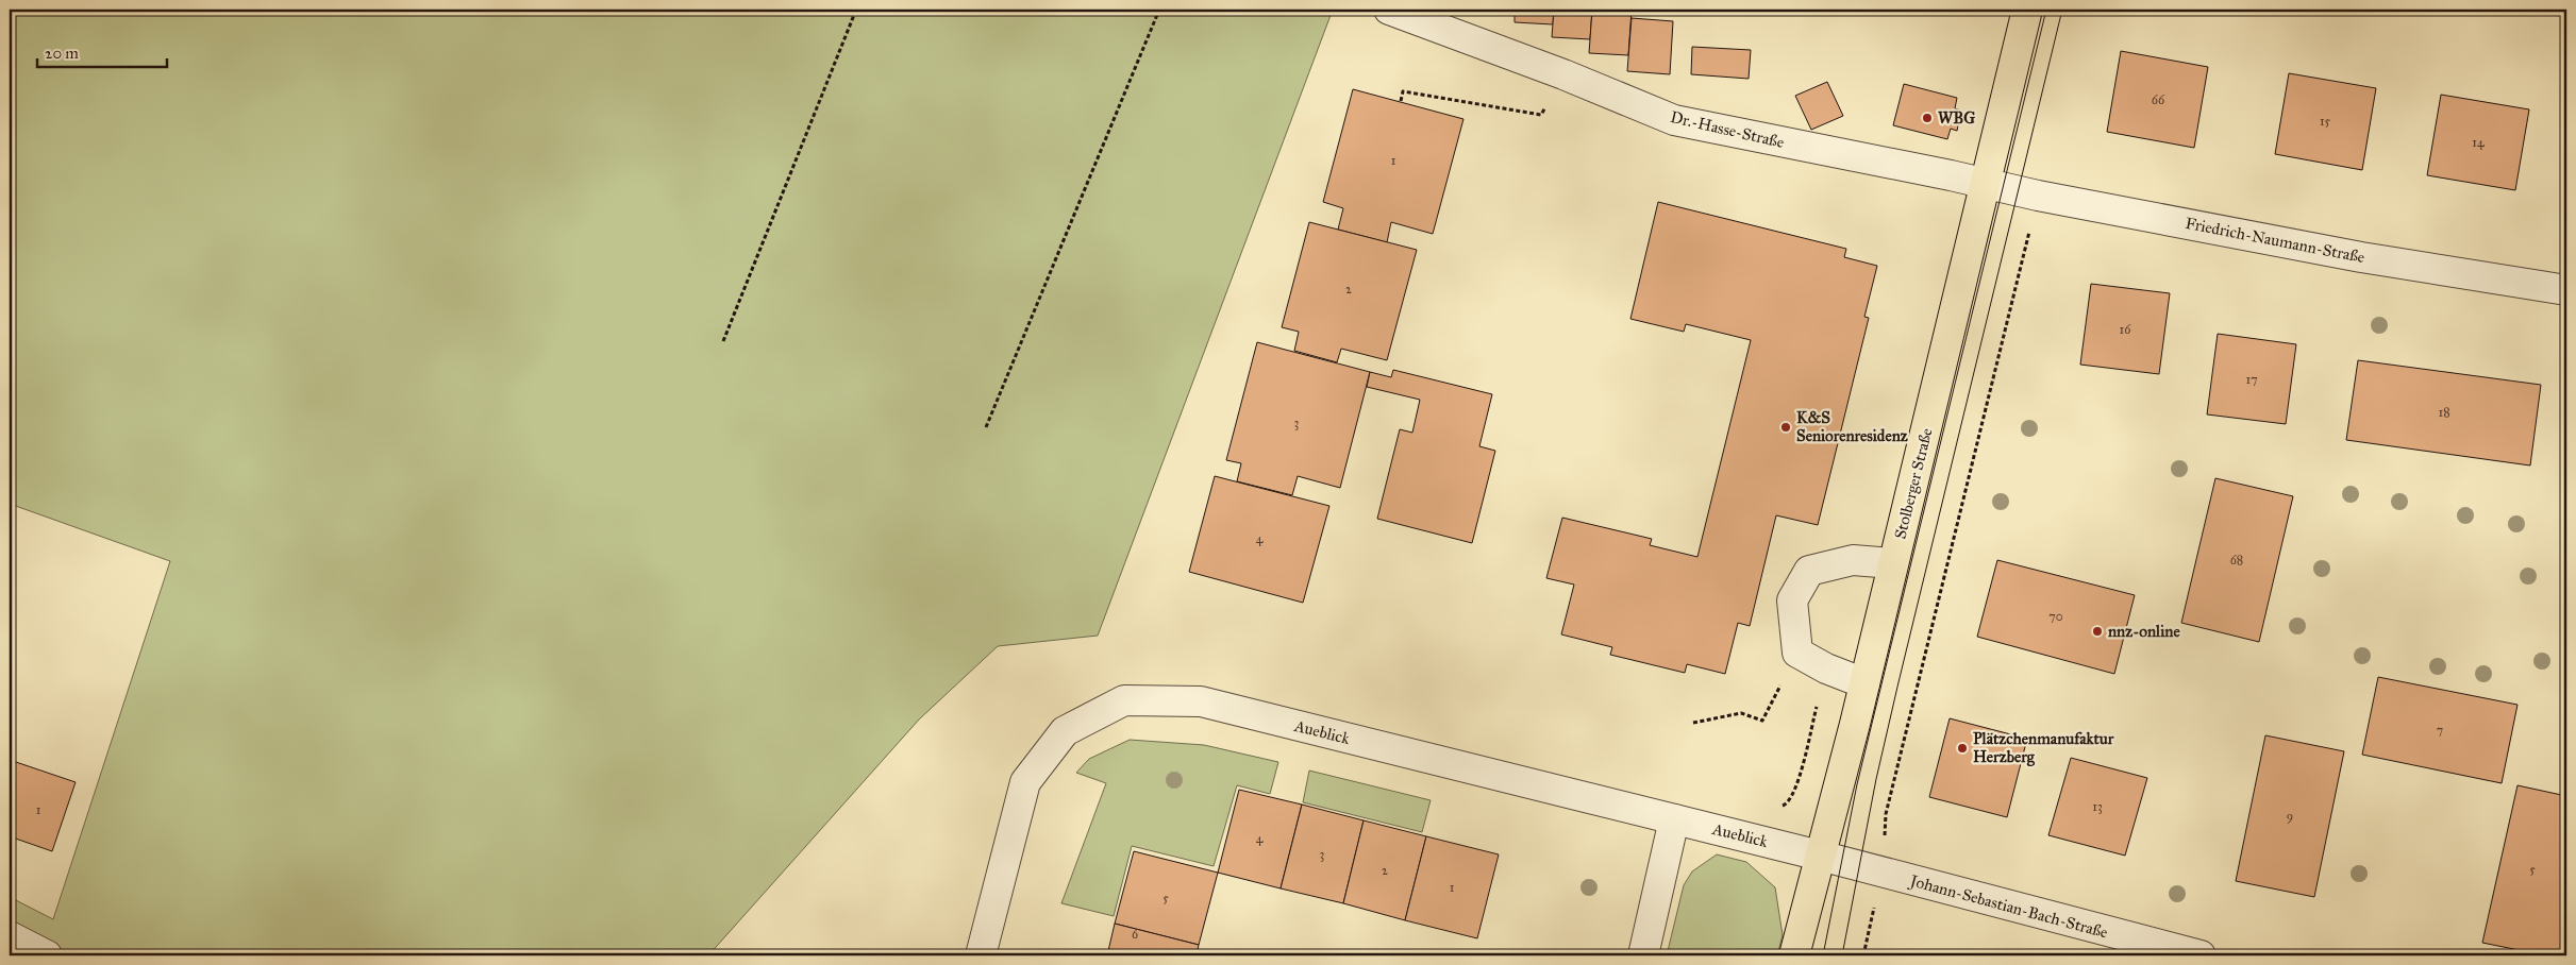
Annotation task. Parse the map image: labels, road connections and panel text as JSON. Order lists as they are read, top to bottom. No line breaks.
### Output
{"streets":{"main road":["Stolberger Straße"],"street":["Dr.-Hasse-Straße","Friedrich-Naumann-Straße","Aueblick","Johann-Sebastian-Bach-Straße"]},"crossings":[["Dr.-Hasse-Straße","Friedrich-Naumann-Straße"],["Dr.-Hasse-Straße","Stolberger Straße"],["Friedrich-Naumann-Straße","Stolberger Straße"],["Stolberger Straße","Aueblick"],["Stolberger Straße","Johann-Sebastian-Bach-Straße"],["Aueblick","Johann-Sebastian-Bach-Straße"]],"places":["WBG","K&S Seniorenresidenz","nnz-online","Plätzchenmanufaktur Herzberg"],"house_numbers":["66","15","14","1","2","16","17","18","3","4","68","70","7","13","1","9","4","3","5","2","1","5","6"],"scale_bar":"20 m"}
